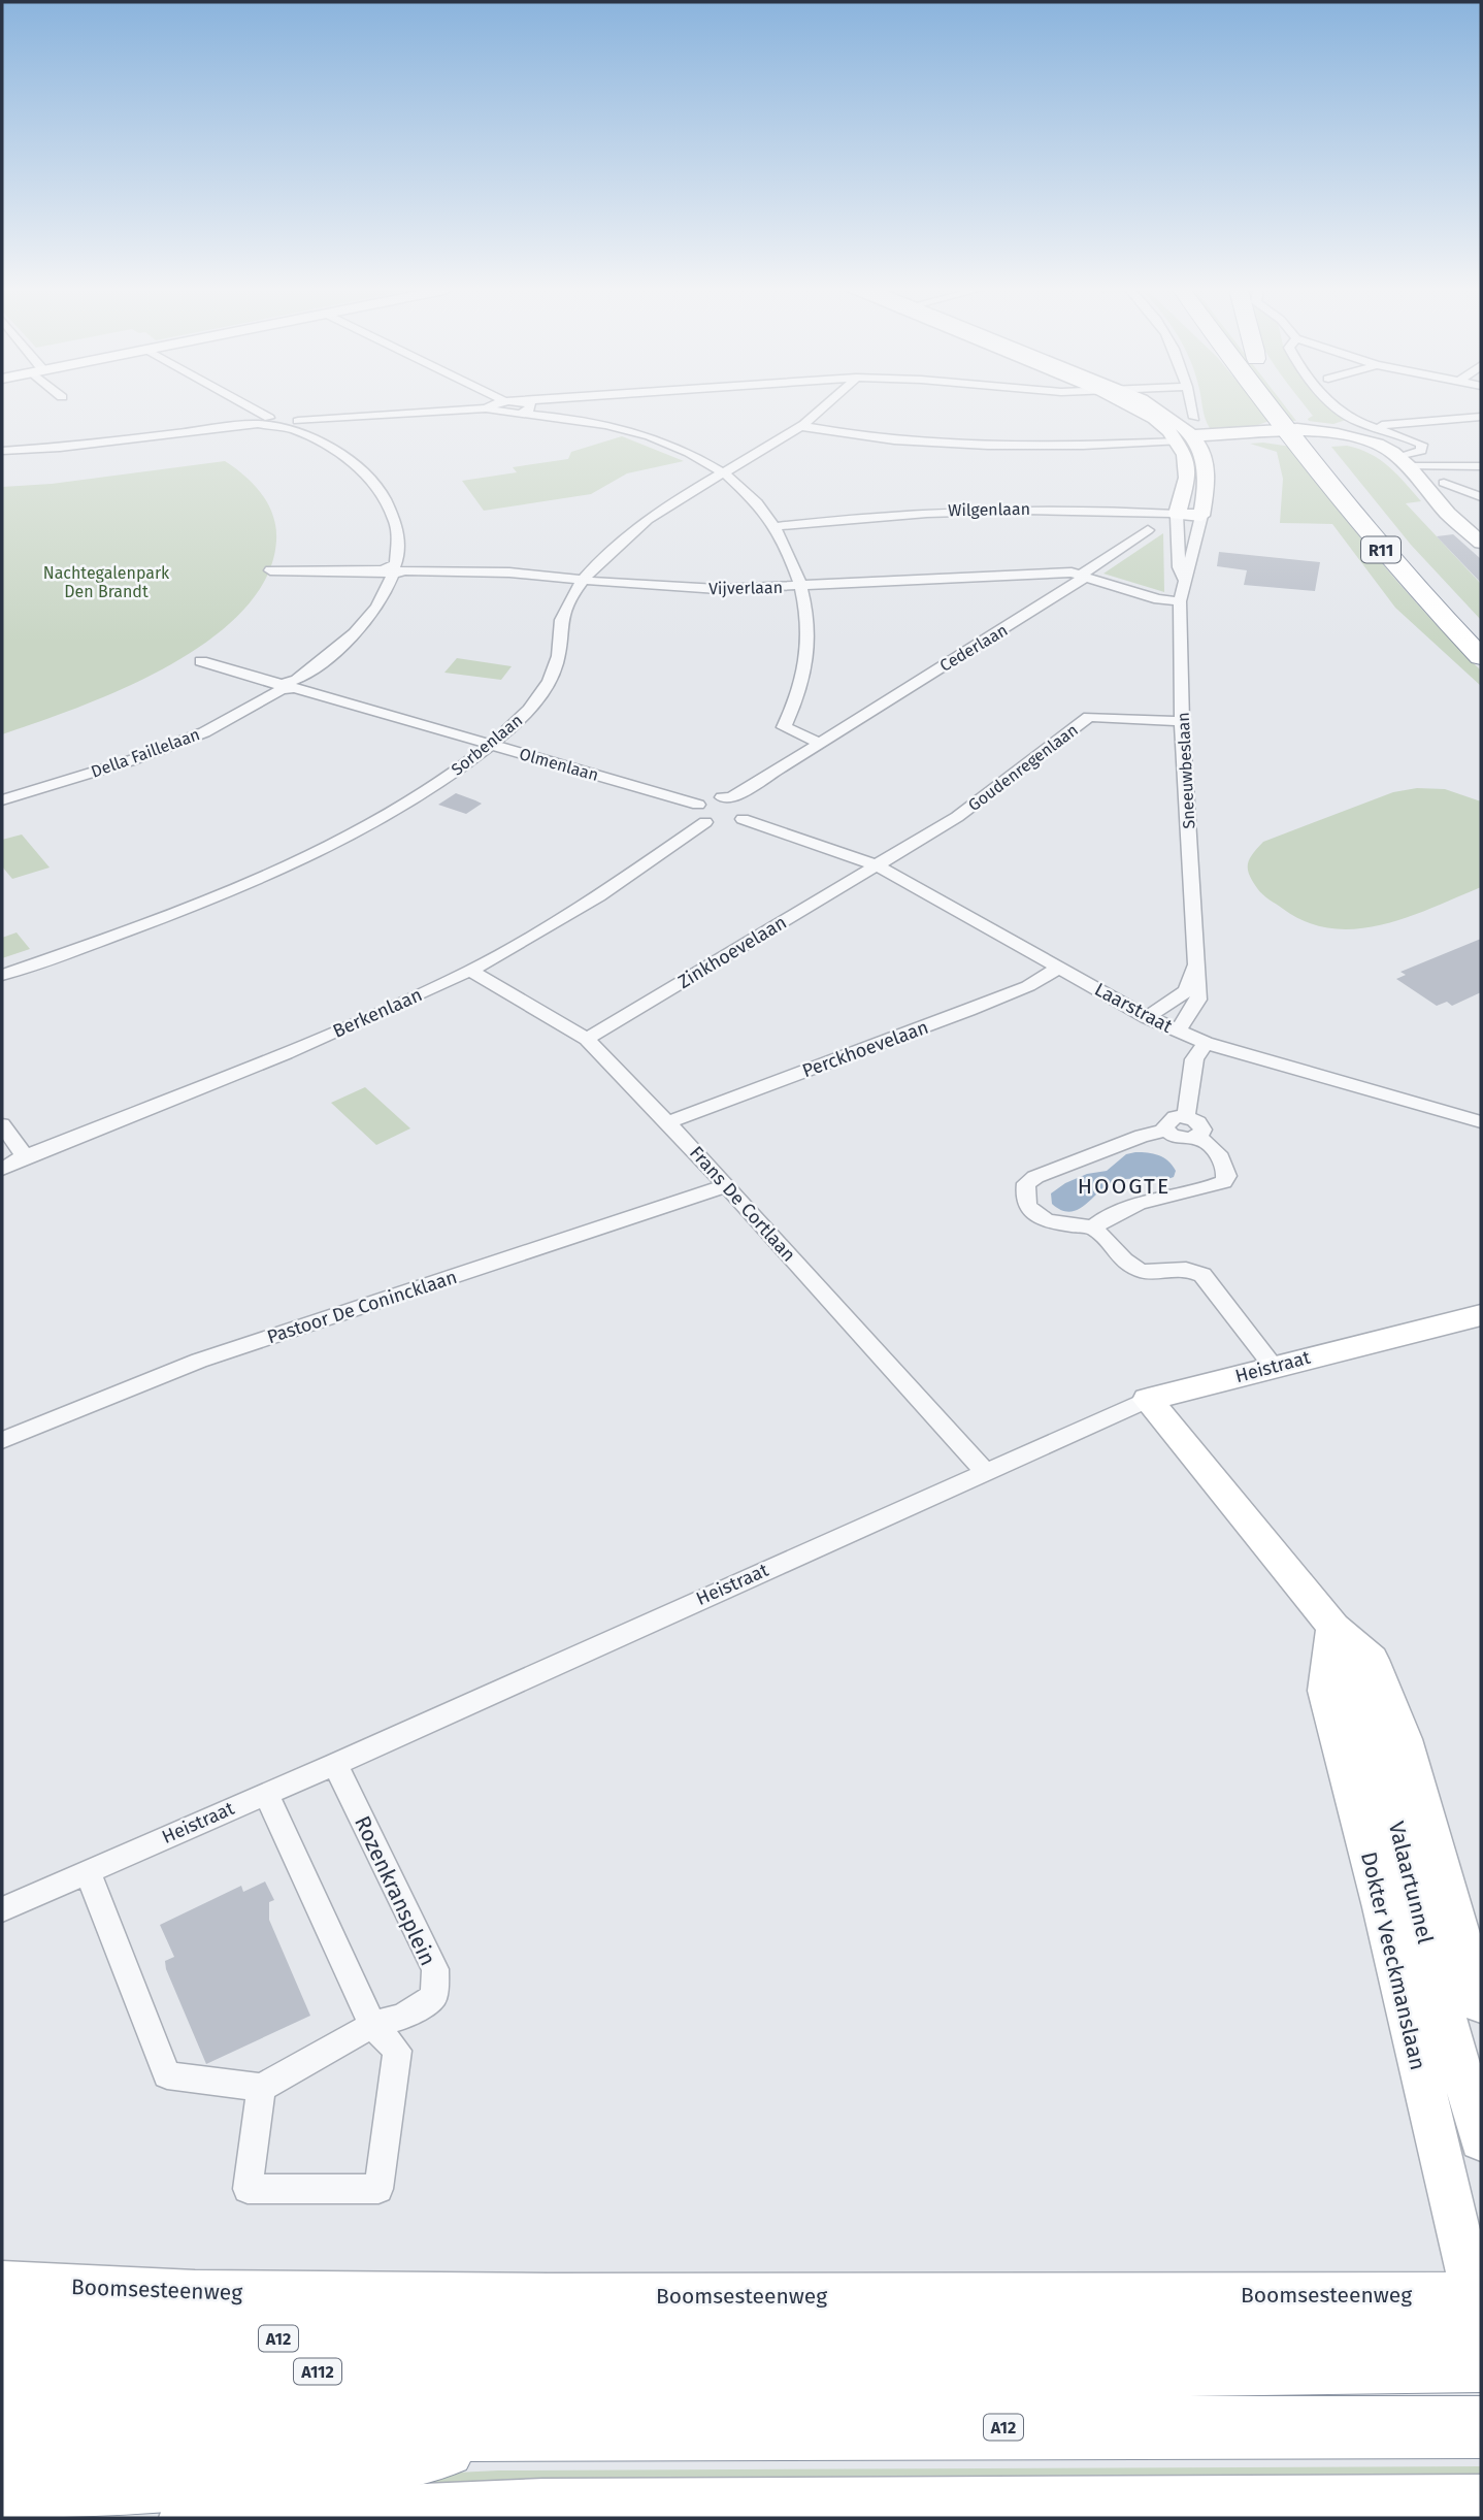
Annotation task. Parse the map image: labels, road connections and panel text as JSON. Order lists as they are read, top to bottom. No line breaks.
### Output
{"streets":{"highway":["R11","A12","A112"],"street":["Wilgenlaan","Vijverlaan","Cederlaan","Sorbenlaan","Della Faillelaan","Olmenlaan","Goudenregenlaan","Sneeuwbeslaan","Zinkhoevelaan","Laarstraat","Berkenlaan","Perckhoevelaan","Frans De Cortlaan","Pastoor De Conincklaan","Heistraat","Valaartunnel","Rozenkransplein","Dokter Veeckmanslaan","Boomsesteenweg"]},"crossings":[["Wilgenlaan","Sneeuwbeslaan"],["Vijverlaan","Cederlaan"],["Vijverlaan","Sorbenlaan"],["Vijverlaan","Della Faillelaan"],["Cederlaan","Laarstraat"],["Cederlaan","Berkenlaan"],["Sorbenlaan","Olmenlaan"],["Della Faillelaan","Olmenlaan"],["Goudenregenlaan","Sneeuwbeslaan"],["Goudenregenlaan","Zinkhoevelaan"],["Goudenregenlaan","Laarstraat"],["Sneeuwbeslaan","Laarstraat"],["Zinkhoevelaan","Laarstraat"],["Zinkhoevelaan","Frans De Cortlaan"],["Laarstraat","Berkenlaan"],["Laarstraat","Perckhoevelaan"],["Berkenlaan","Frans De Cortlaan"],["Perckhoevelaan","Frans De Cortlaan"],["Frans De Cortlaan","Pastoor De Conincklaan"],["Frans De Cortlaan","Heistraat"],["Heistraat","Rozenkransplein"],["Valaartunnel","Dokter Veeckmanslaan"],["Dokter Veeckmanslaan","Boomsesteenweg"],["A12","A112"]],"districts":["HOOGTE"],"parks":["Nachtegalenpark Den Brandt"]}
